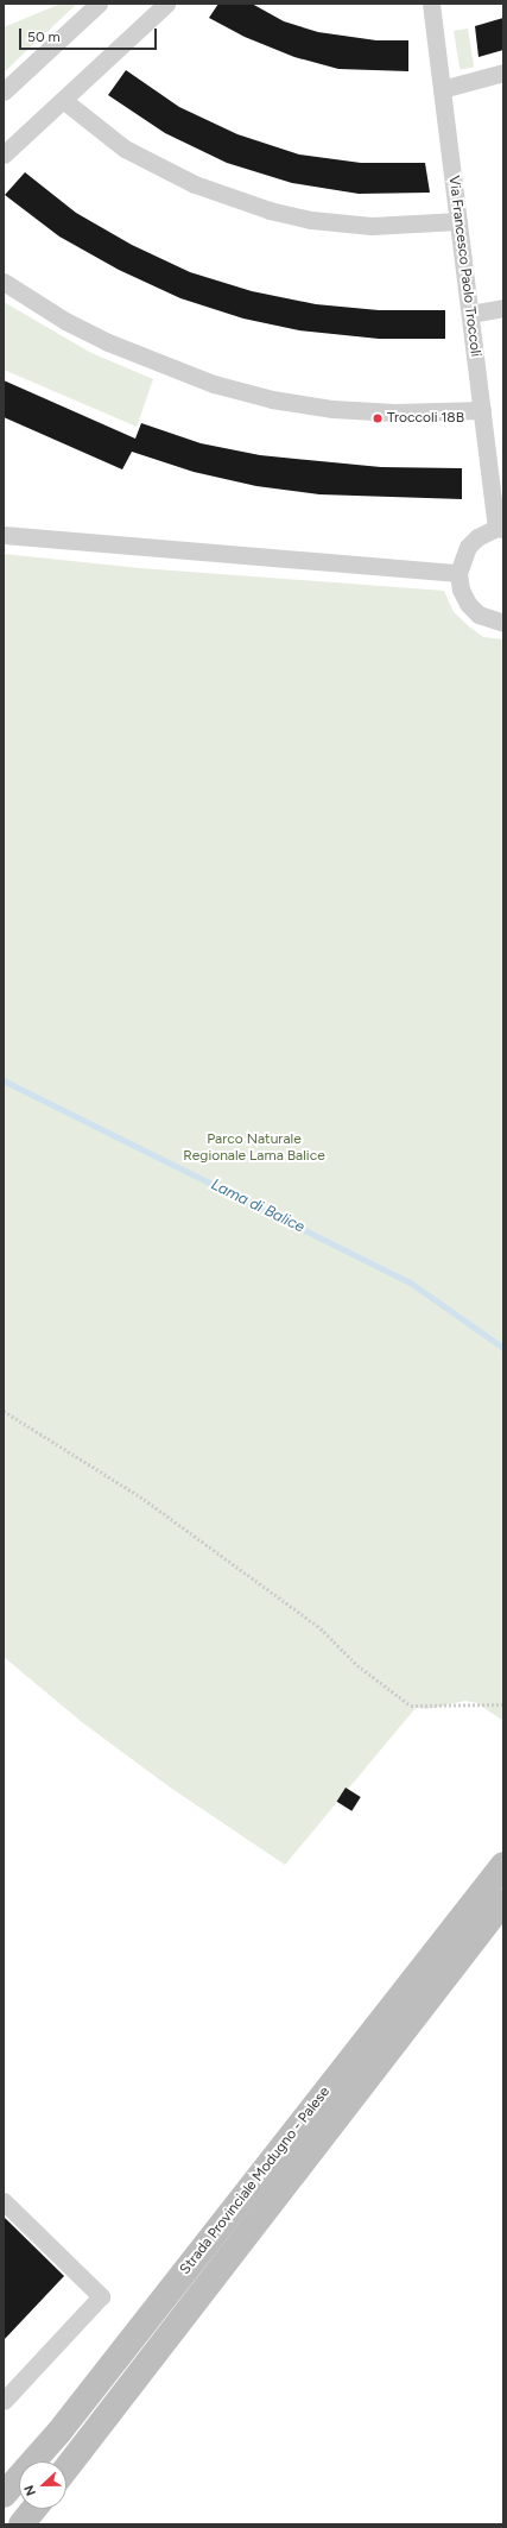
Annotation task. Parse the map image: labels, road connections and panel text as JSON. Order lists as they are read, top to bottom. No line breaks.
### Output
{"streets":{"main road":["Strada Provinciale Modugno - Palese"],"street":["Via Francesco Paolo Troccoli"]},"water":["Lama di Balice"],"parks":["Parco Naturale Regionale Lama Balice"],"places":["Troccoli 18B"],"scale_bar":"50 m","north":"left"}
